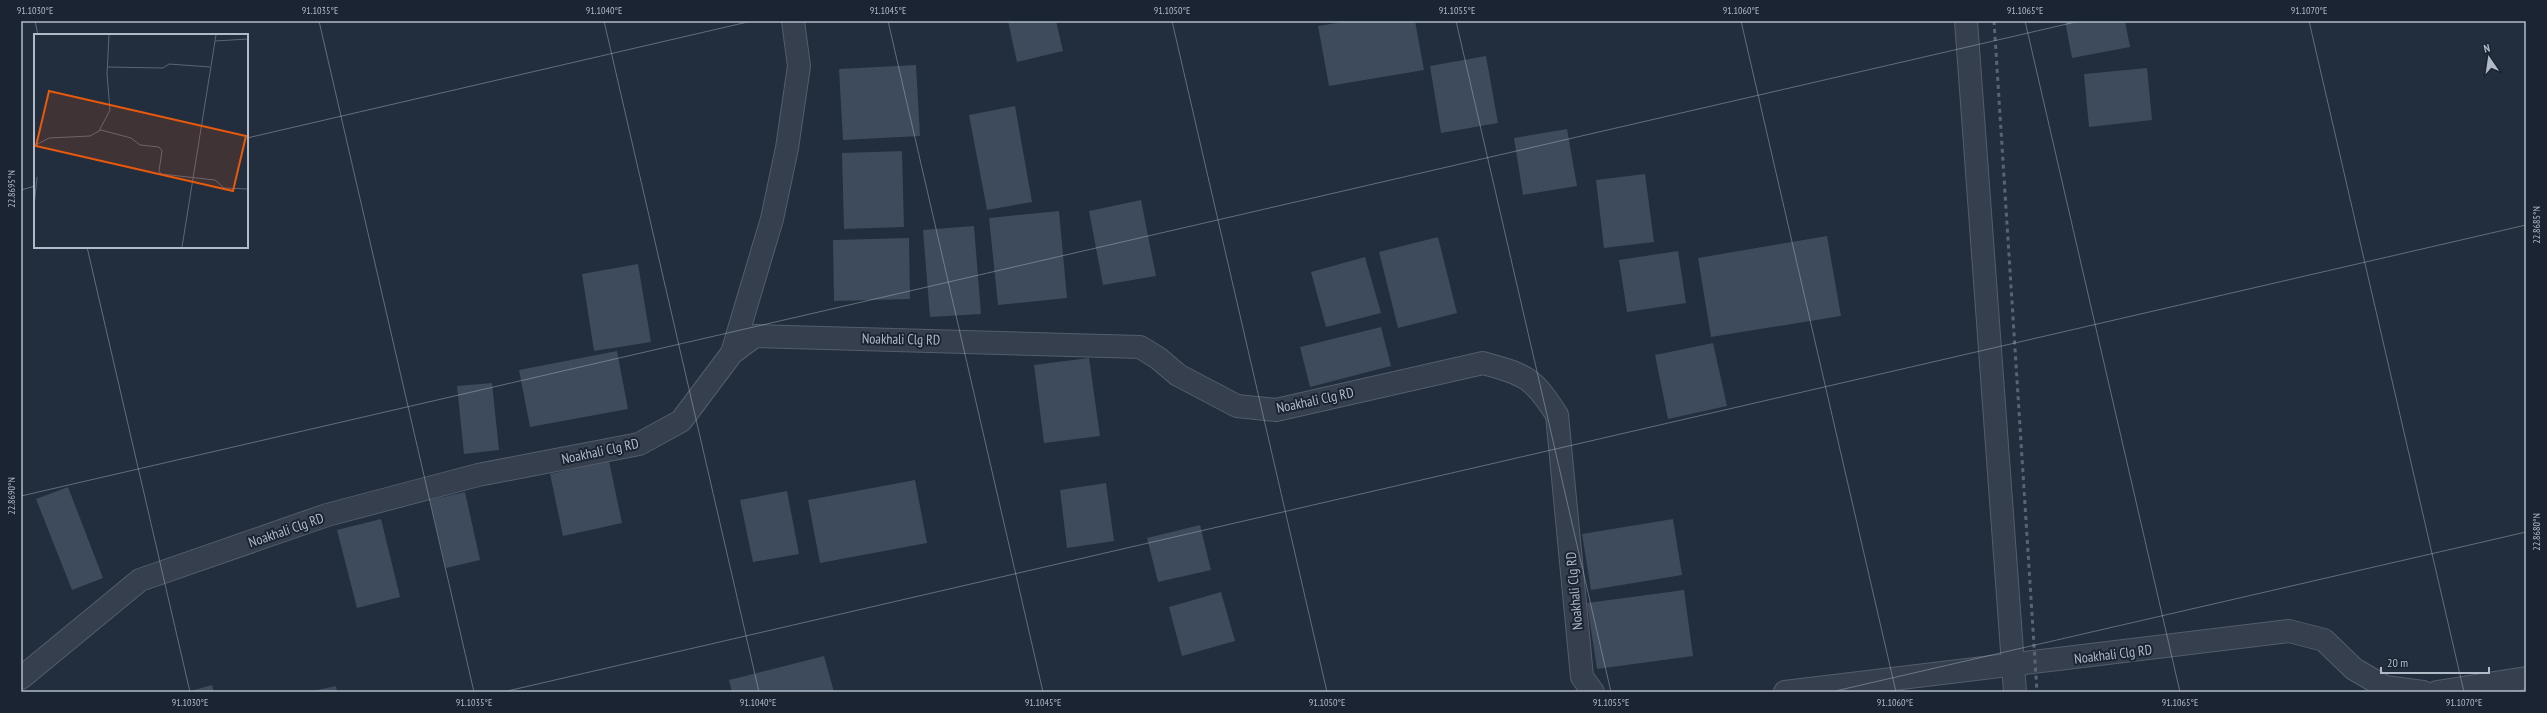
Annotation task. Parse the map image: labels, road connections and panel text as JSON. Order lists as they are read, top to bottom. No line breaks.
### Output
{"streets":{"street":["Noakhali Clg RD"]},"scale_bar":"20 m","north":"top","coordinates":["91.1030°E","91.1035°E","91.1040°E","91.1045°E","91.1050°E","91.1055°E","91.1060°E","91.1065°E","91.1070°E","22.8695°N","22.8685°N","22.8690°N","22.8680°N"]}
